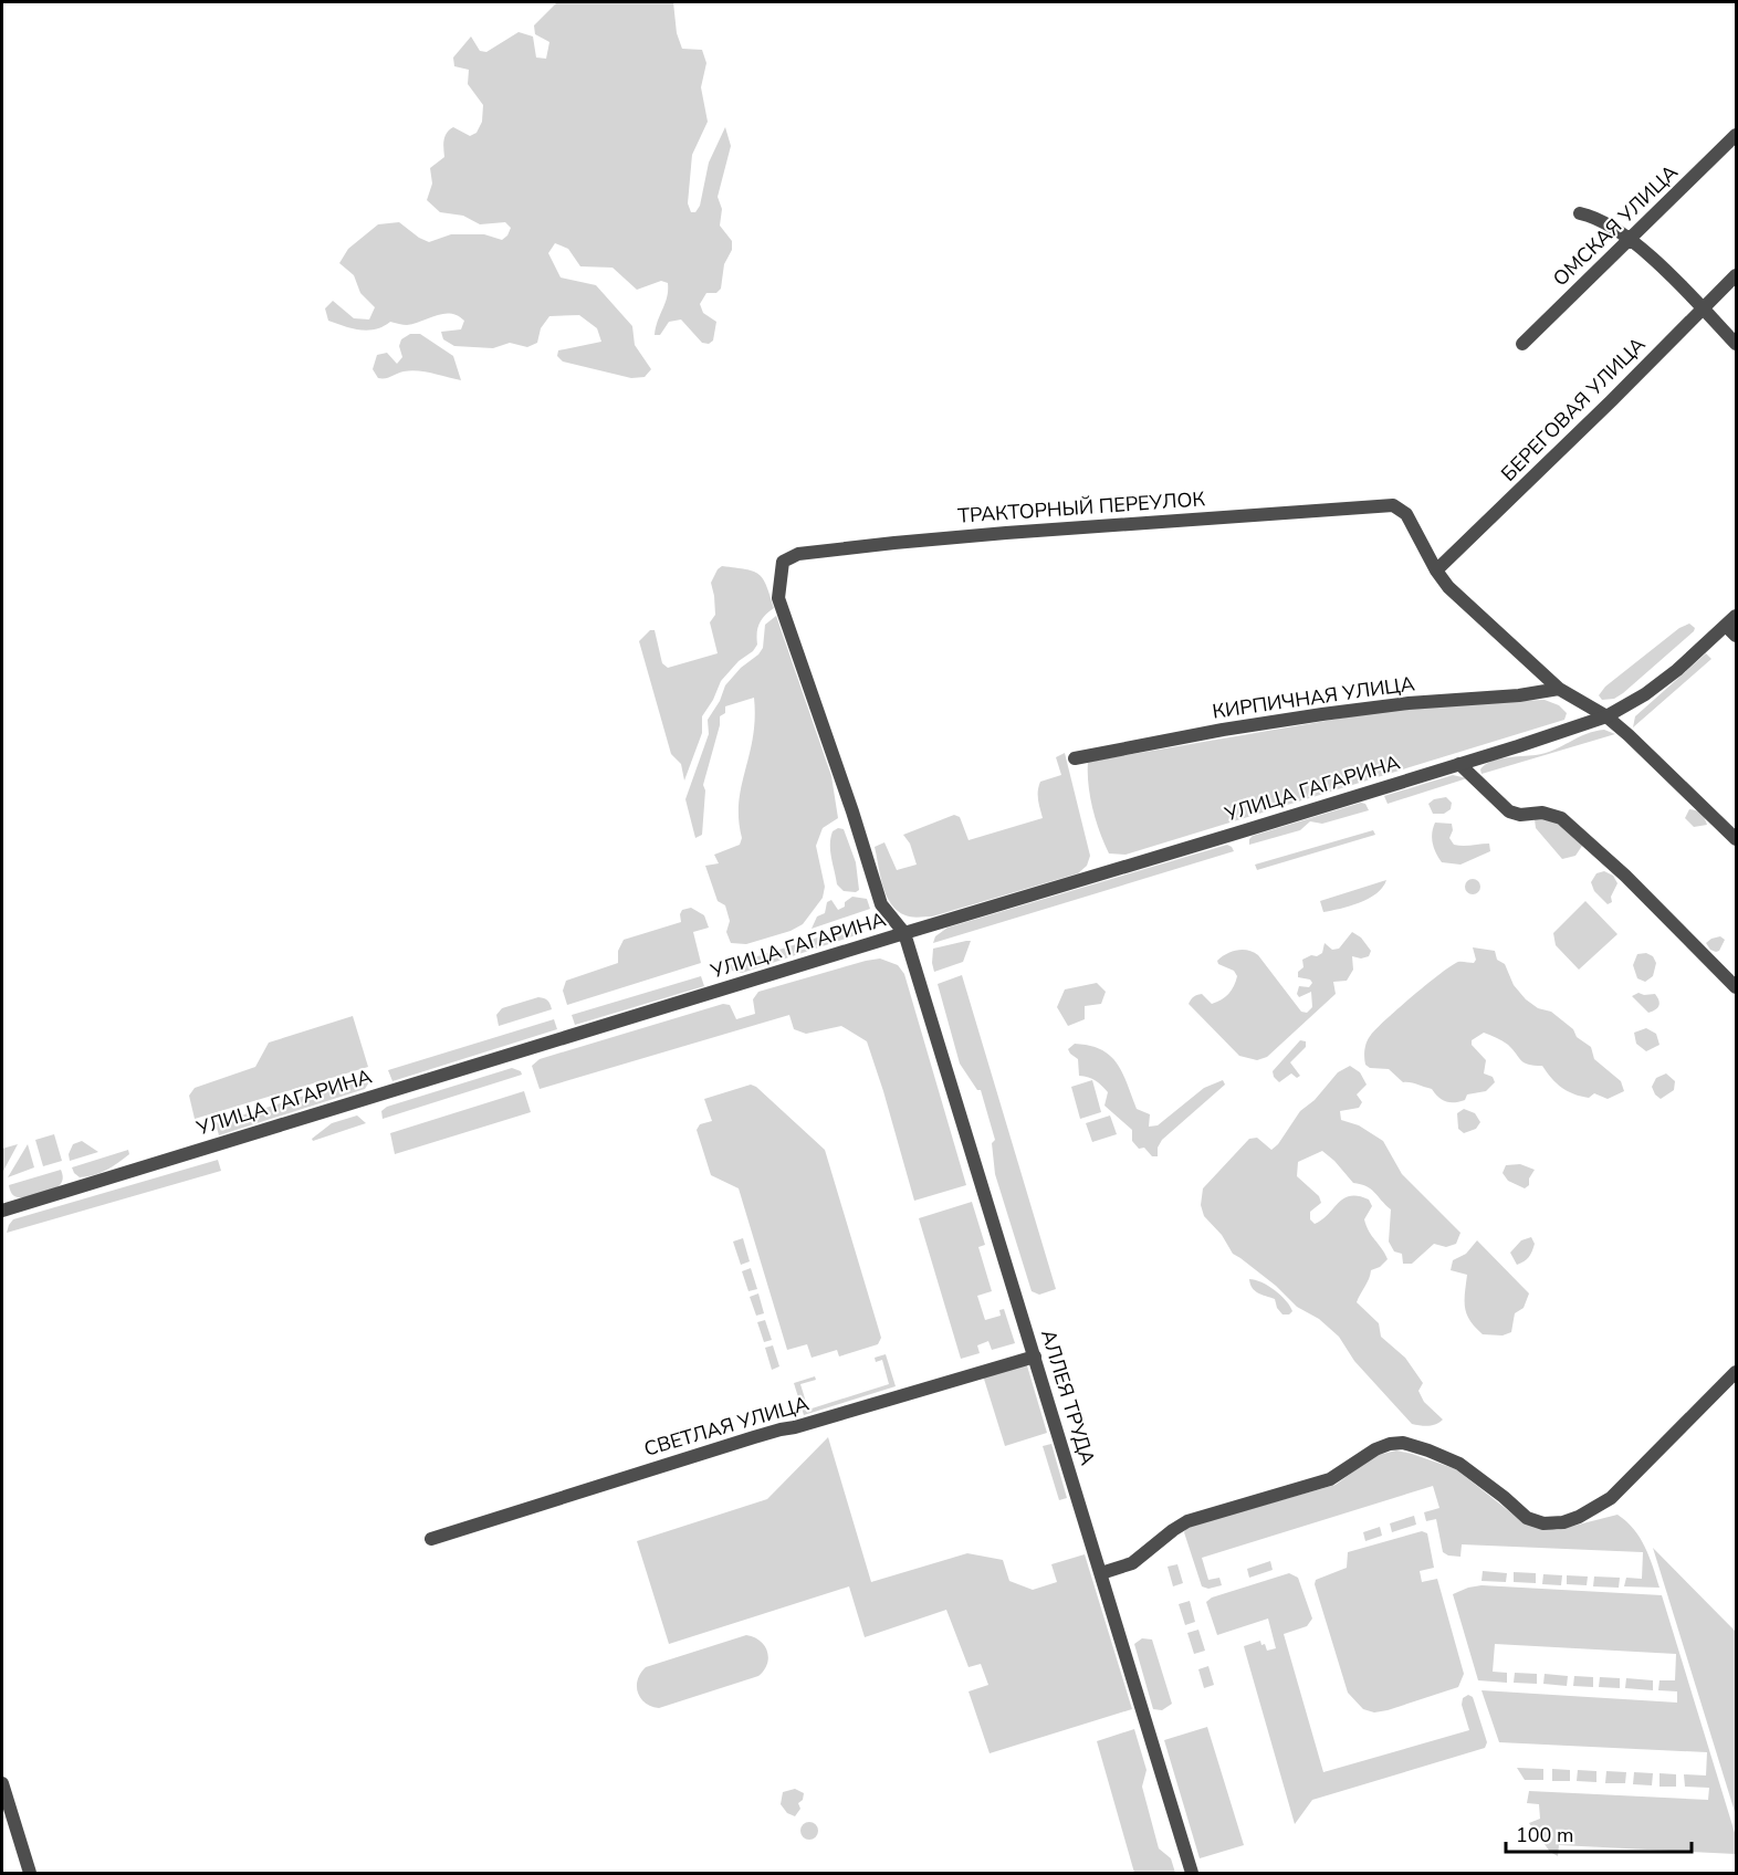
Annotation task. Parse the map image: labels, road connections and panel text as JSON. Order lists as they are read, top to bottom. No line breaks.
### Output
{"streets":{"street":["ОМСКАЯ УЛИЦА","БЕРЕГОВАЯ УЛИЦА","ТРАКТОРНЫЙ ПЕРЕУЛОК","КИРПИЧНАЯ УЛИЦА","УЛИЦА ГАГАРИНА","АЛЛЕЯ ТРУДА","СВЕТЛАЯ УЛИЦА"]},"crossings":[["БЕРЕГОВАЯ УЛИЦА","ТРАКТОРНЫЙ ПЕРЕУЛОК"],["ТРАКТОРНЫЙ ПЕРЕУЛОК","УЛИЦА ГАГАРИНА"],["ТРАКТОРНЫЙ ПЕРЕУЛОК","АЛЛЕЯ ТРУДА"],["УЛИЦА ГАГАРИНА","АЛЛЕЯ ТРУДА"],["АЛЛЕЯ ТРУДА","СВЕТЛАЯ УЛИЦА"]],"scale_bar":"100 m"}
